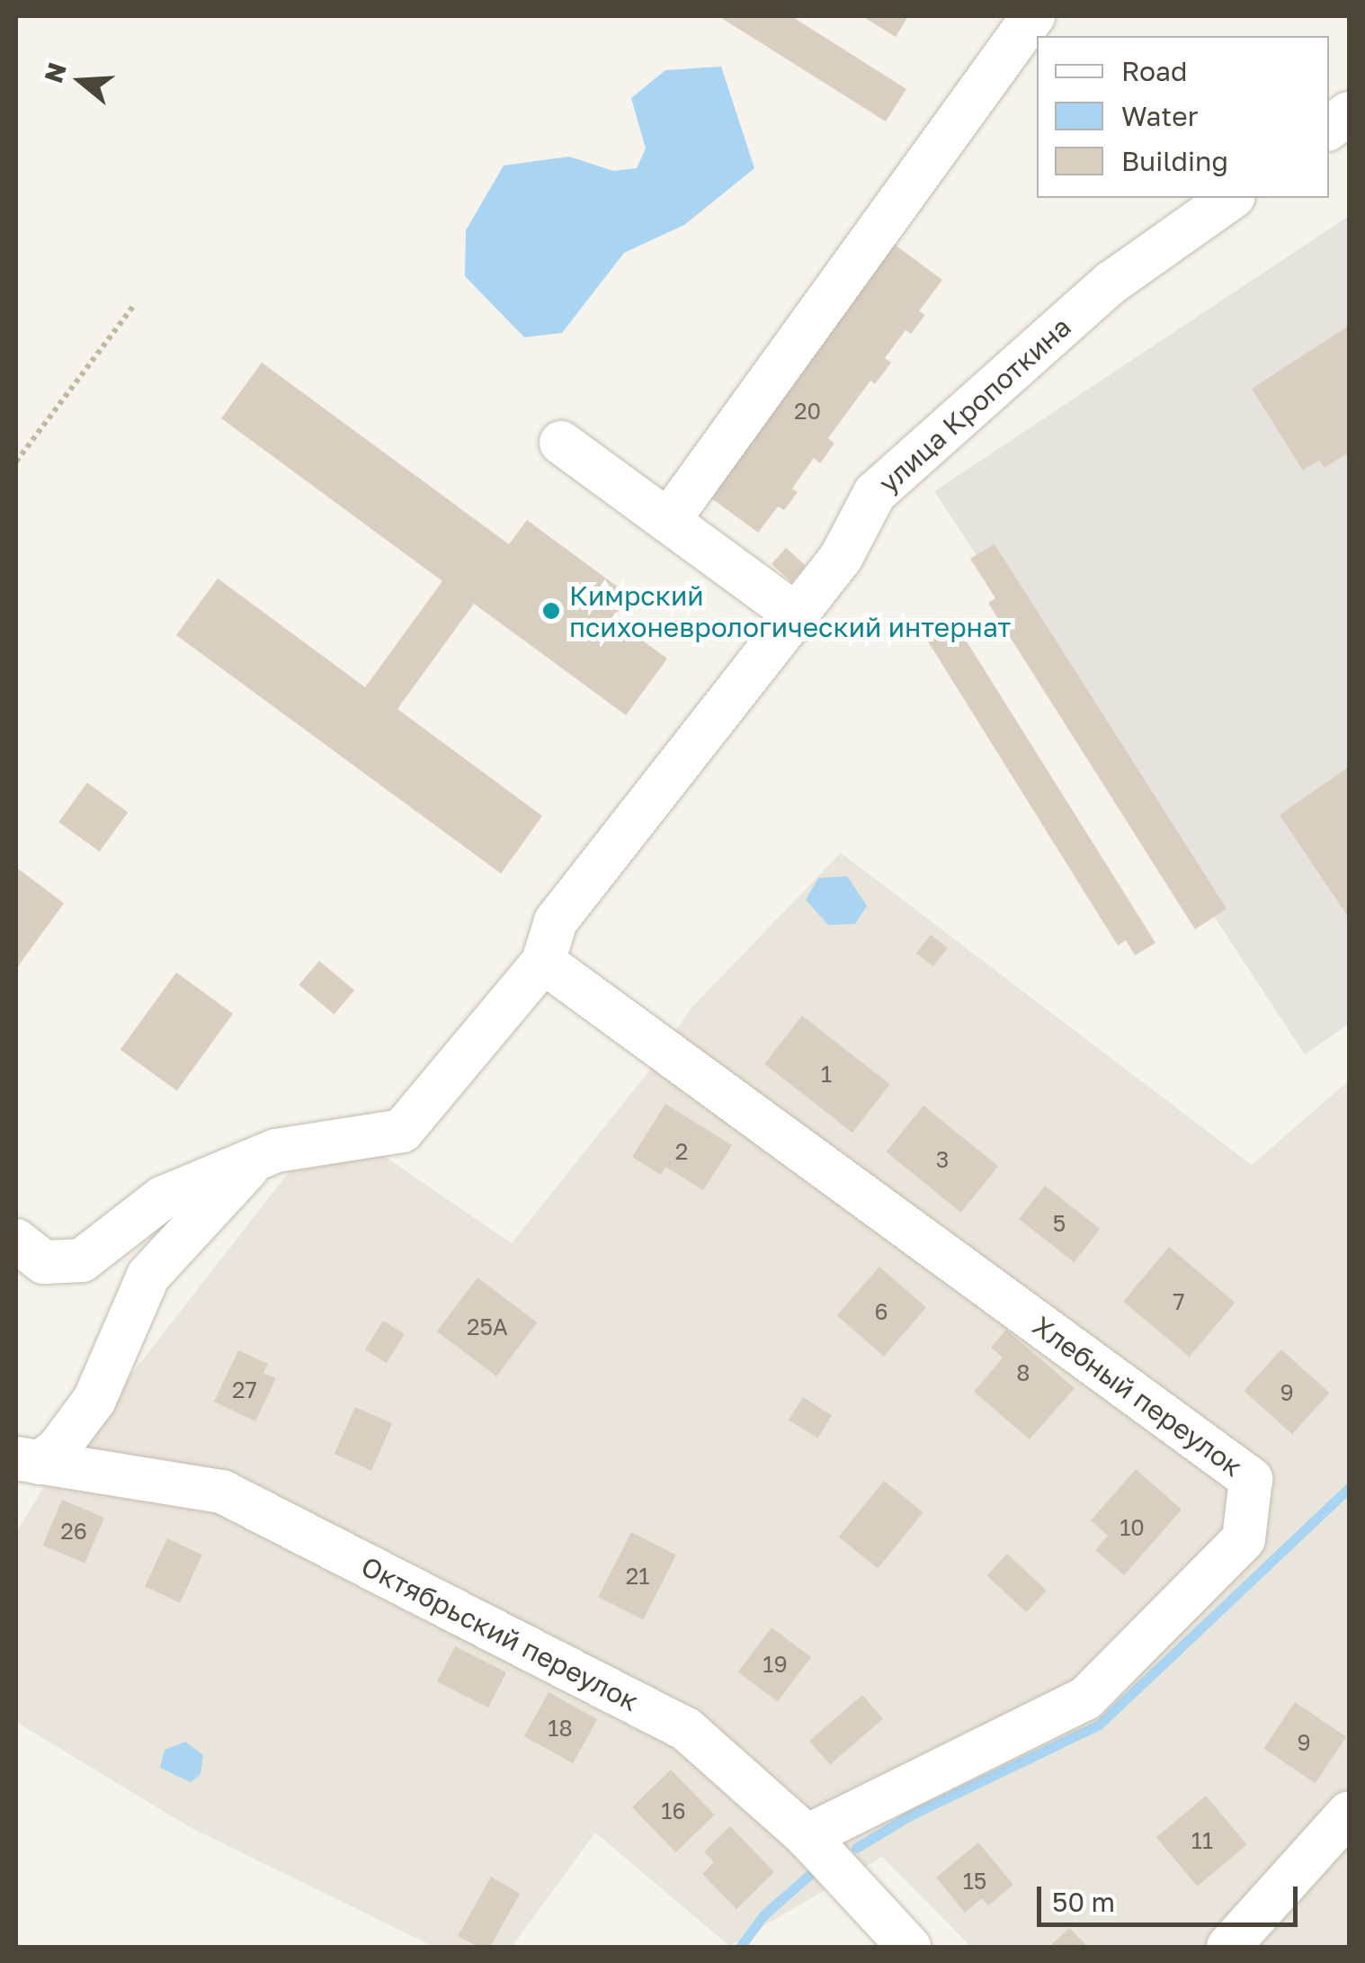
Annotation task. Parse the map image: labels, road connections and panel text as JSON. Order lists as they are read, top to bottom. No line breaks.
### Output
{"streets":{"street":["улица Кропоткина","Хлебный переулок","Октябрьский переулок"]},"crossings":[["улица Кропоткина","Хлебный переулок"],["Хлебный переулок","Октябрьский переулок"]],"places":["Кимрский психоневрологический интернат"],"house_numbers":["20","1","2","3","5","7","6","25А","8","27","9","10","26","21","19","18","9","16","11","15"],"legend":["Road","Water","Building"],"scale_bar":"50 m","north":"left"}
